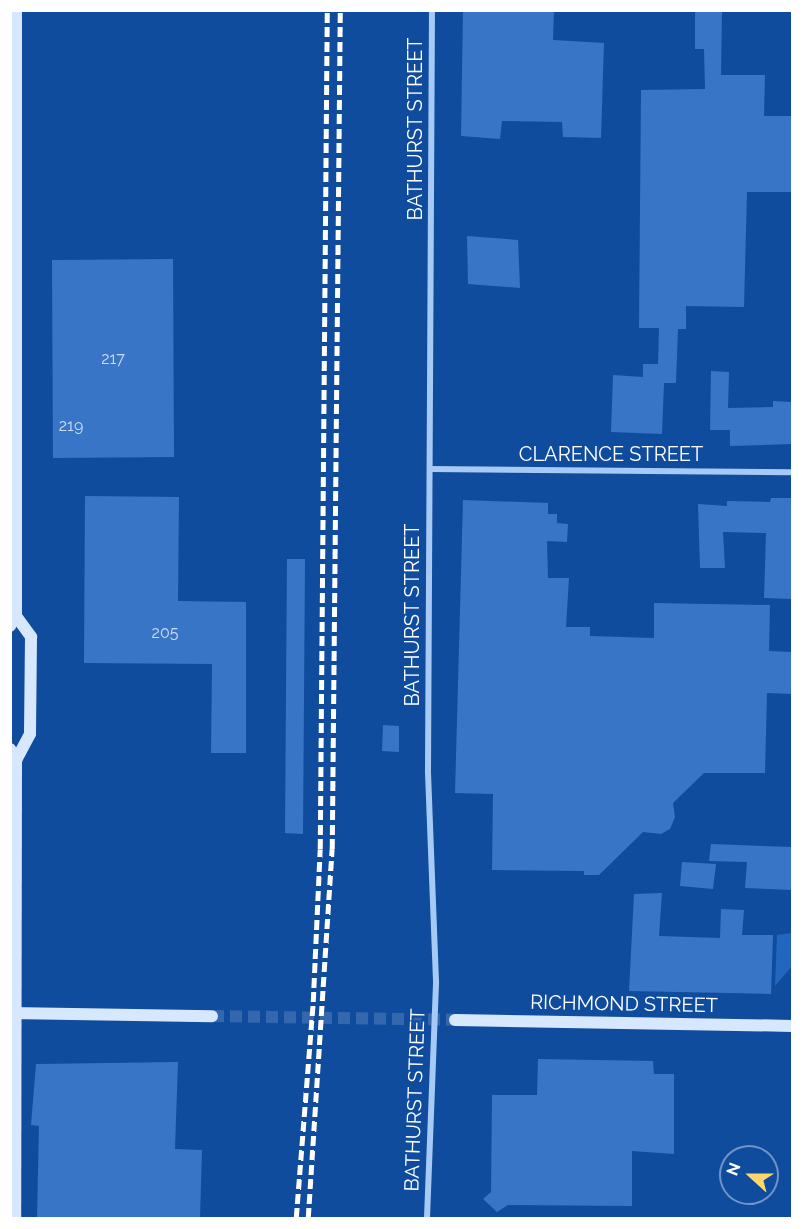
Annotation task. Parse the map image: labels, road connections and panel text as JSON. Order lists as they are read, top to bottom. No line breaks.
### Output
{"streets":{"main road":["RICHMOND STREET"],"street":["BATHURST STREET","CLARENCE STREET"]},"crossings":[["BATHURST STREET","CLARENCE STREET"]],"house_numbers":["217","219","205"],"north":"left"}
